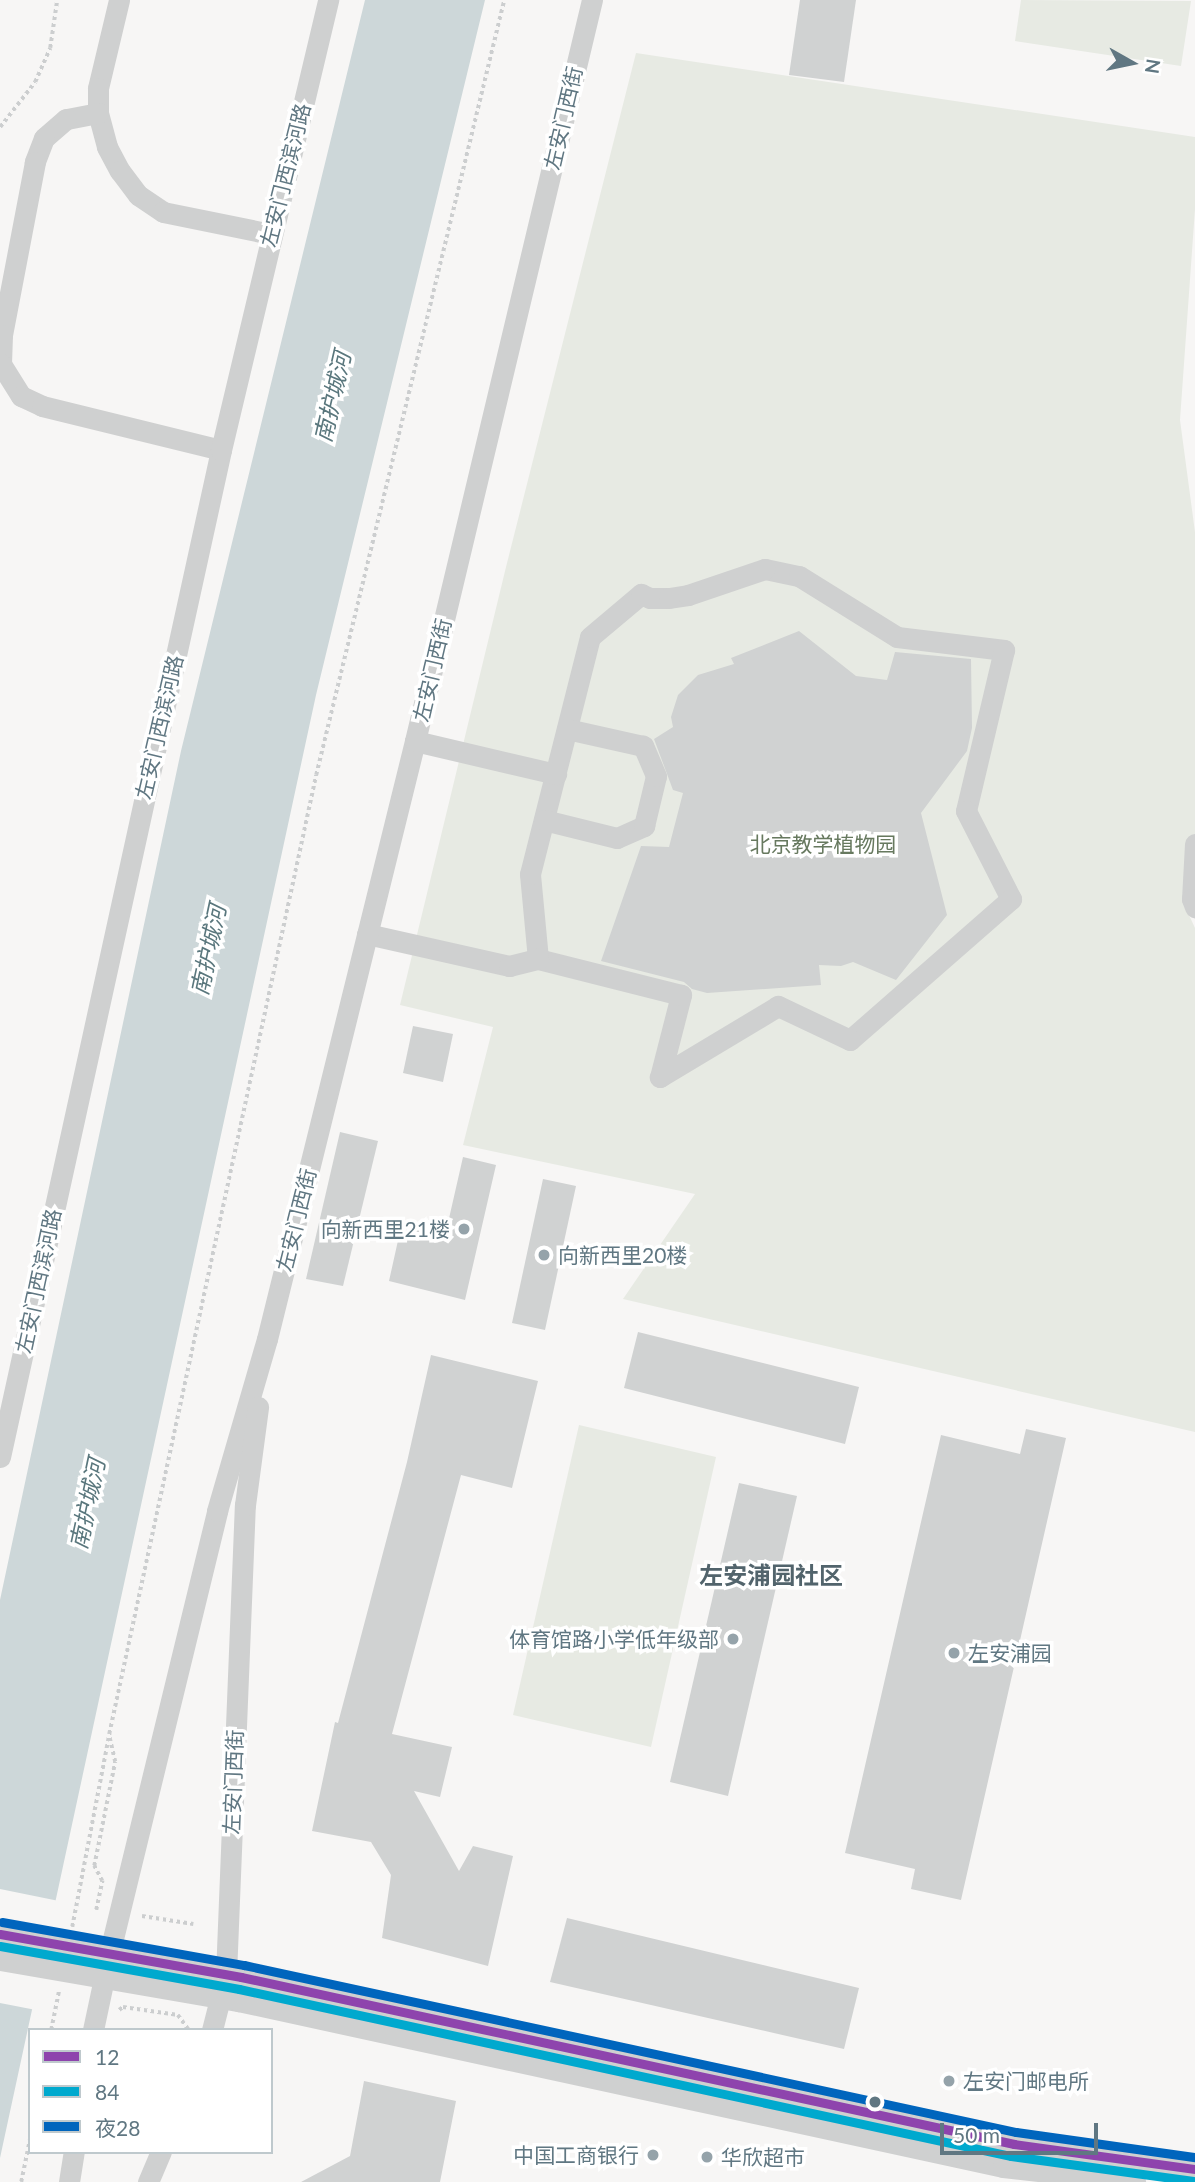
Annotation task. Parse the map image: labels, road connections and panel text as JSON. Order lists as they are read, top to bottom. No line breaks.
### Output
{"streets":{"street":["左安门西街","左安门西滨河路"]},"districts":["左安浦园社区"],"water":["南护城河"],"parks":["北京教学植物园"],"places":["向新西里21楼","向新西里20楼","体育馆路小学低年级部","左安浦园","左安门邮电所","中国工商银行","华欣超市"],"lines":["transit line 夜28","transit line 12","transit line 84"],"legend":["12","84","夜28"],"scale_bar":"50 m","north":"right"}
